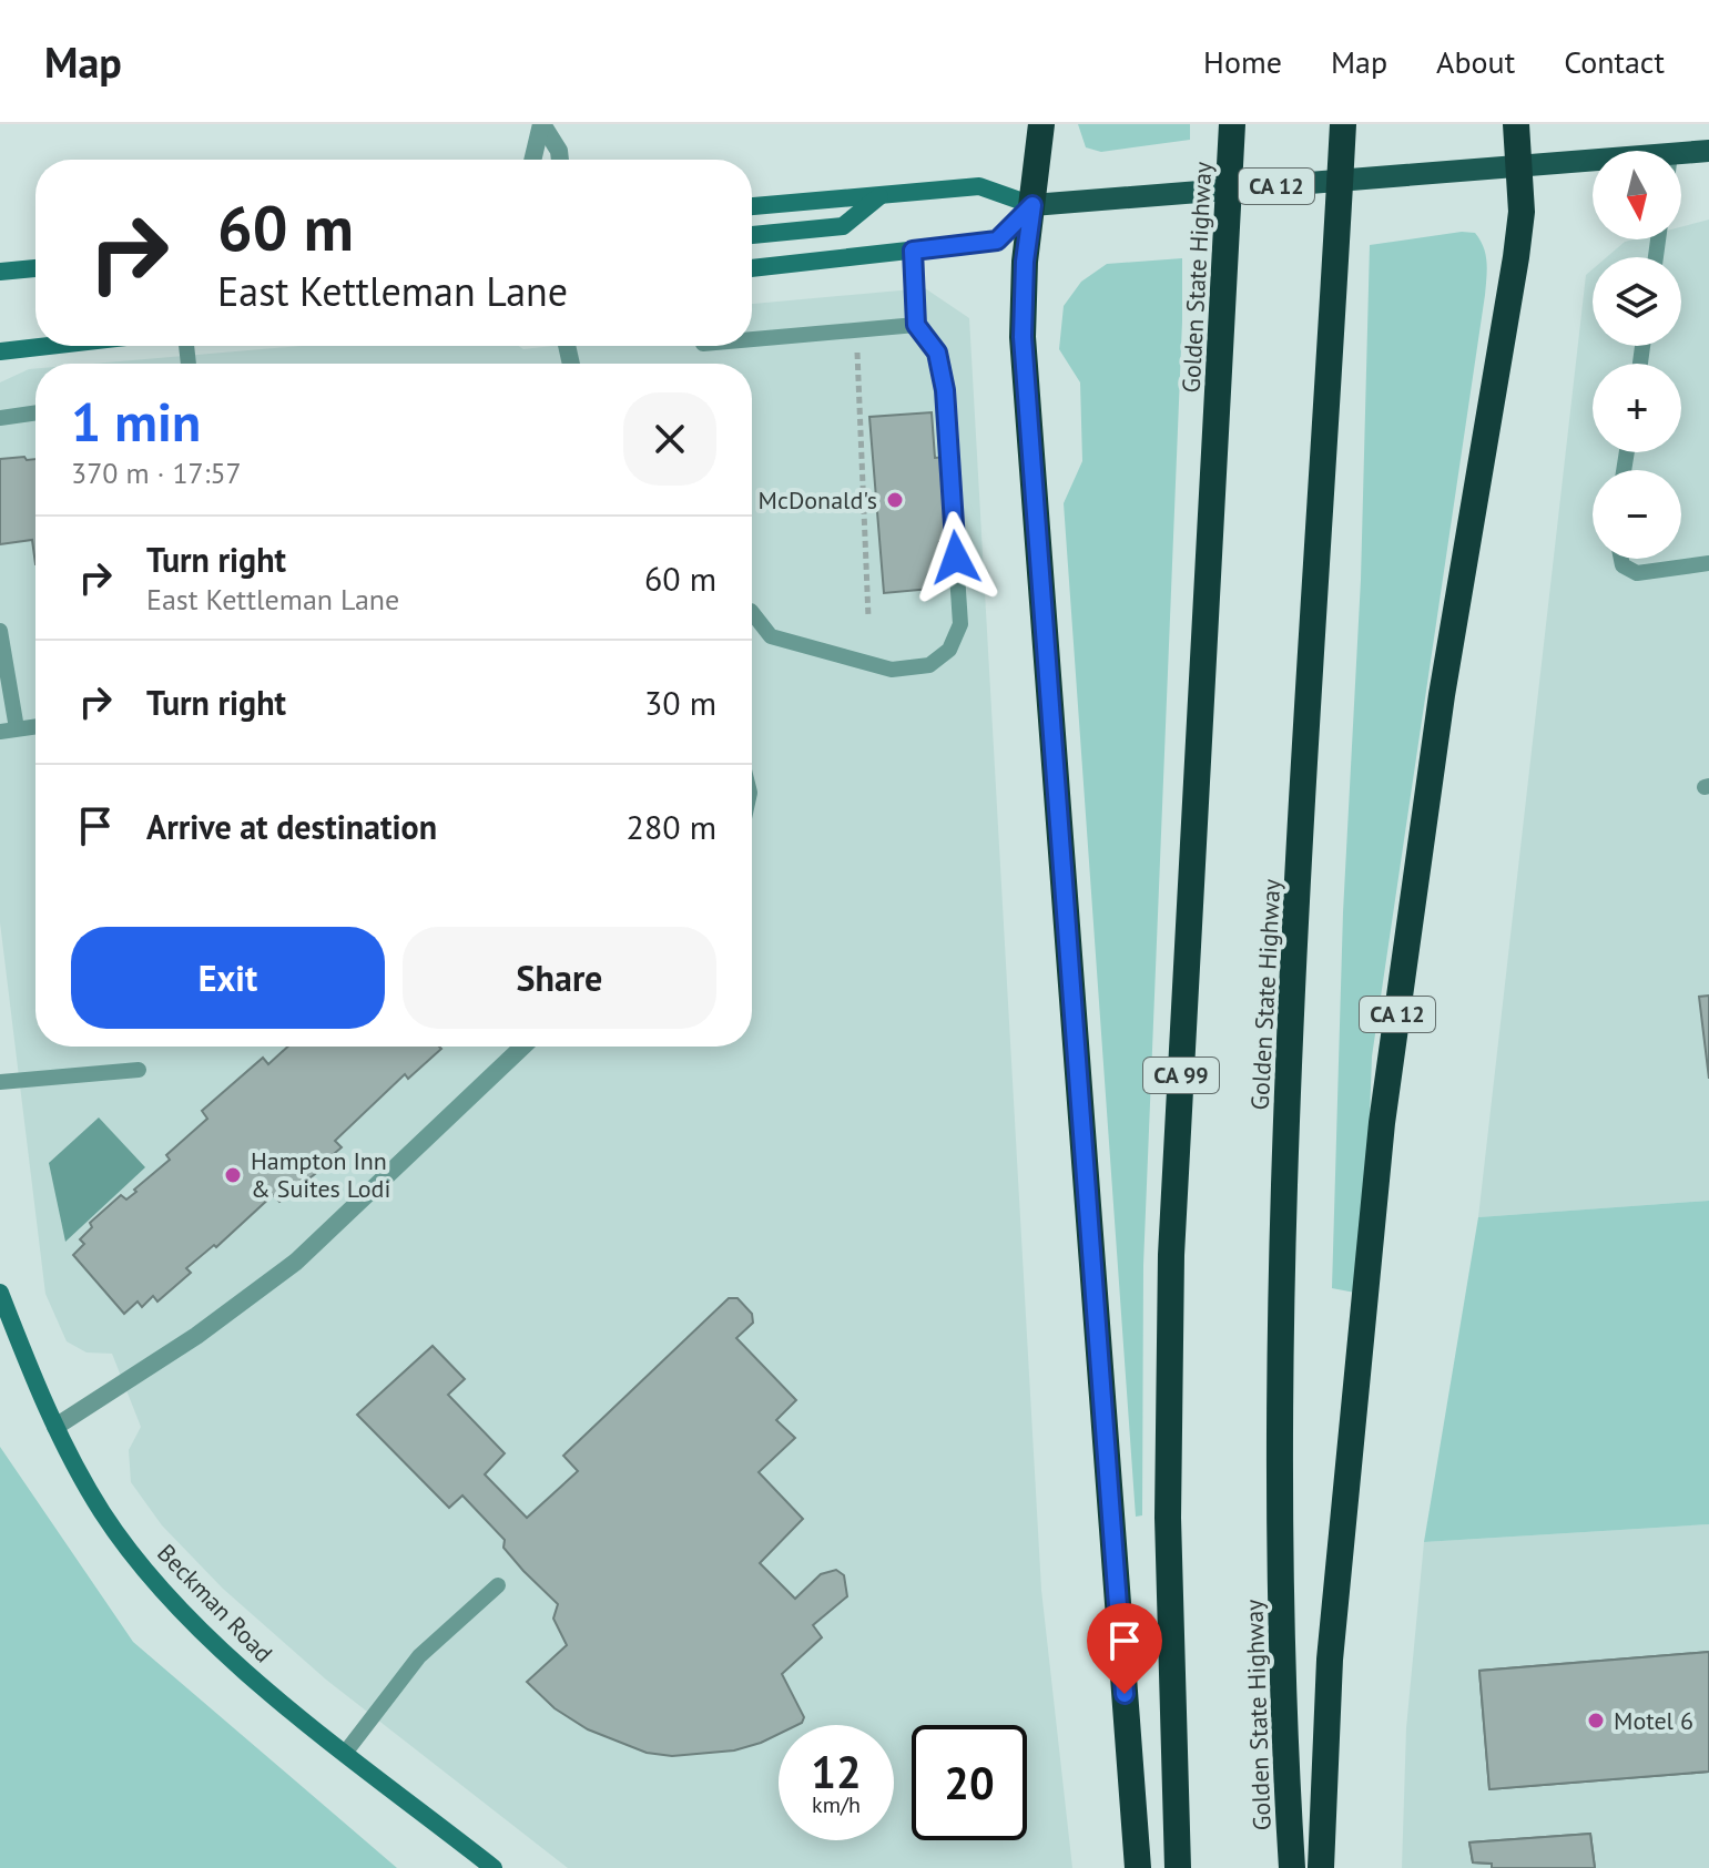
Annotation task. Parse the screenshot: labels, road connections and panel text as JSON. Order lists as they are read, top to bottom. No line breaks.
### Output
{"streets":{"highway":["CA 12","Golden State Highway","CA 99"],"street":["Beckman Road"]},"places":["McDonald's","Hampton Inn & Suites Lodi","Motel 6"],"north":"bottom","page":{"header":"Map","nav":["Home","Map","About","Contact"],"map_buttons":["+","−"],"turn":["60 m","East Kettleman Lane"],"heading":["1 min","370 m · 17:57"],"list":[{"name":"Turn right","note":"East Kettleman Lane","value":"60 m"},{"name":"Turn right","value":"30 m"},{"name":"Arrive at destination","value":"280 m"}],"buttons":["Exit","Share"],"speed":"12 km/h","limit":"20"}}
